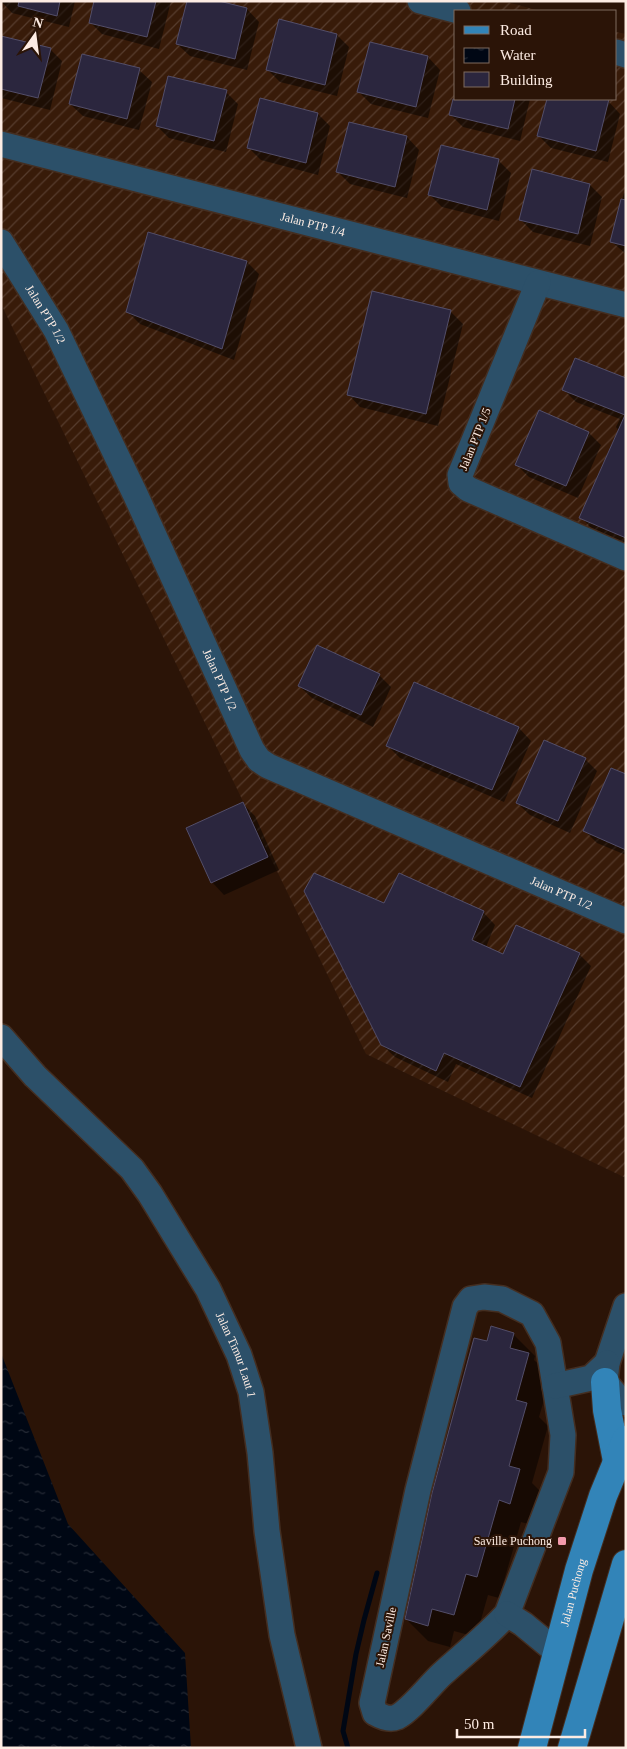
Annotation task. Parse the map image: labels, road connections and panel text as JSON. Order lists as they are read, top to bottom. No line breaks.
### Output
{"streets":{"main road":["Jalan Puchong"],"street":["Jalan PTP 1/4","Jalan PTP 1/2","Jalan PTP 1/5","Jalan Timur Laut 1","Jalan Saville"]},"crossings":[["Jalan PTP 1/4","Jalan PTP 1/5"]],"places":{"transit":["Saville Puchong"]},"legend":["Road","Water","Building"],"scale_bar":"50 m","north":"top"}
